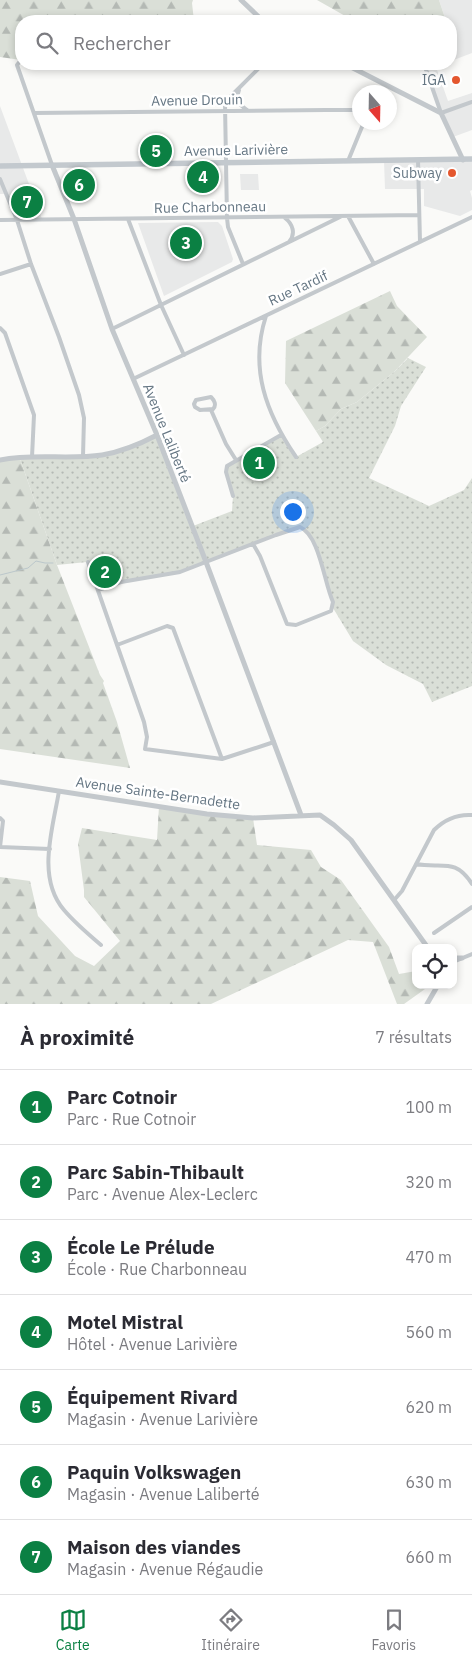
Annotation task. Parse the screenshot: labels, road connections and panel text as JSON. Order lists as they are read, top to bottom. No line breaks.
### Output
{"streets":{"main road":["Avenue Larivière"],"street":["Avenue Drouin","Rue Charbonneau","Rue Tardif","Avenue Laliberté","Avenue Sainte-Bernadette"]},"crossings":[["Avenue Drouin","Avenue Laliberté"],["Avenue Larivière","Avenue Laliberté"],["Rue Charbonneau","Avenue Laliberté"],["Rue Tardif","Avenue Laliberté"],["Avenue Laliberté","Avenue Sainte-Bernadette"]],"places":["IGA","Subway"],"north":"bottom","page":{"search":"Rechercher","pins":["5","4","6","7","3","1","2"],"heading":["À proximité","7 résultats"],"list":[{"mark":"1","name":"Parc Cotnoir","note":"Parc · Rue Cotnoir","value":"100 m"},{"mark":"2","name":"Parc Sabin-Thibault","note":"Parc · Avenue Alex-Leclerc","value":"320 m"},{"mark":"3","name":"École Le Prélude","note":"École · Rue Charbonneau","value":"470 m"},{"mark":"4","name":"Motel Mistral","note":"Hôtel · Avenue Larivière","value":"560 m"},{"mark":"5","name":"Équipement Rivard","note":"Magasin · Avenue Larivière","value":"620 m"},{"mark":"6","name":"Paquin Volkswagen","note":"Magasin · Avenue Laliberté","value":"630 m"},{"mark":"7","name":"Maison des viandes","note":"Magasin · Avenue Régaudie","value":"660 m"}],"nav":["Carte","Itinéraire","Favoris"]}}
